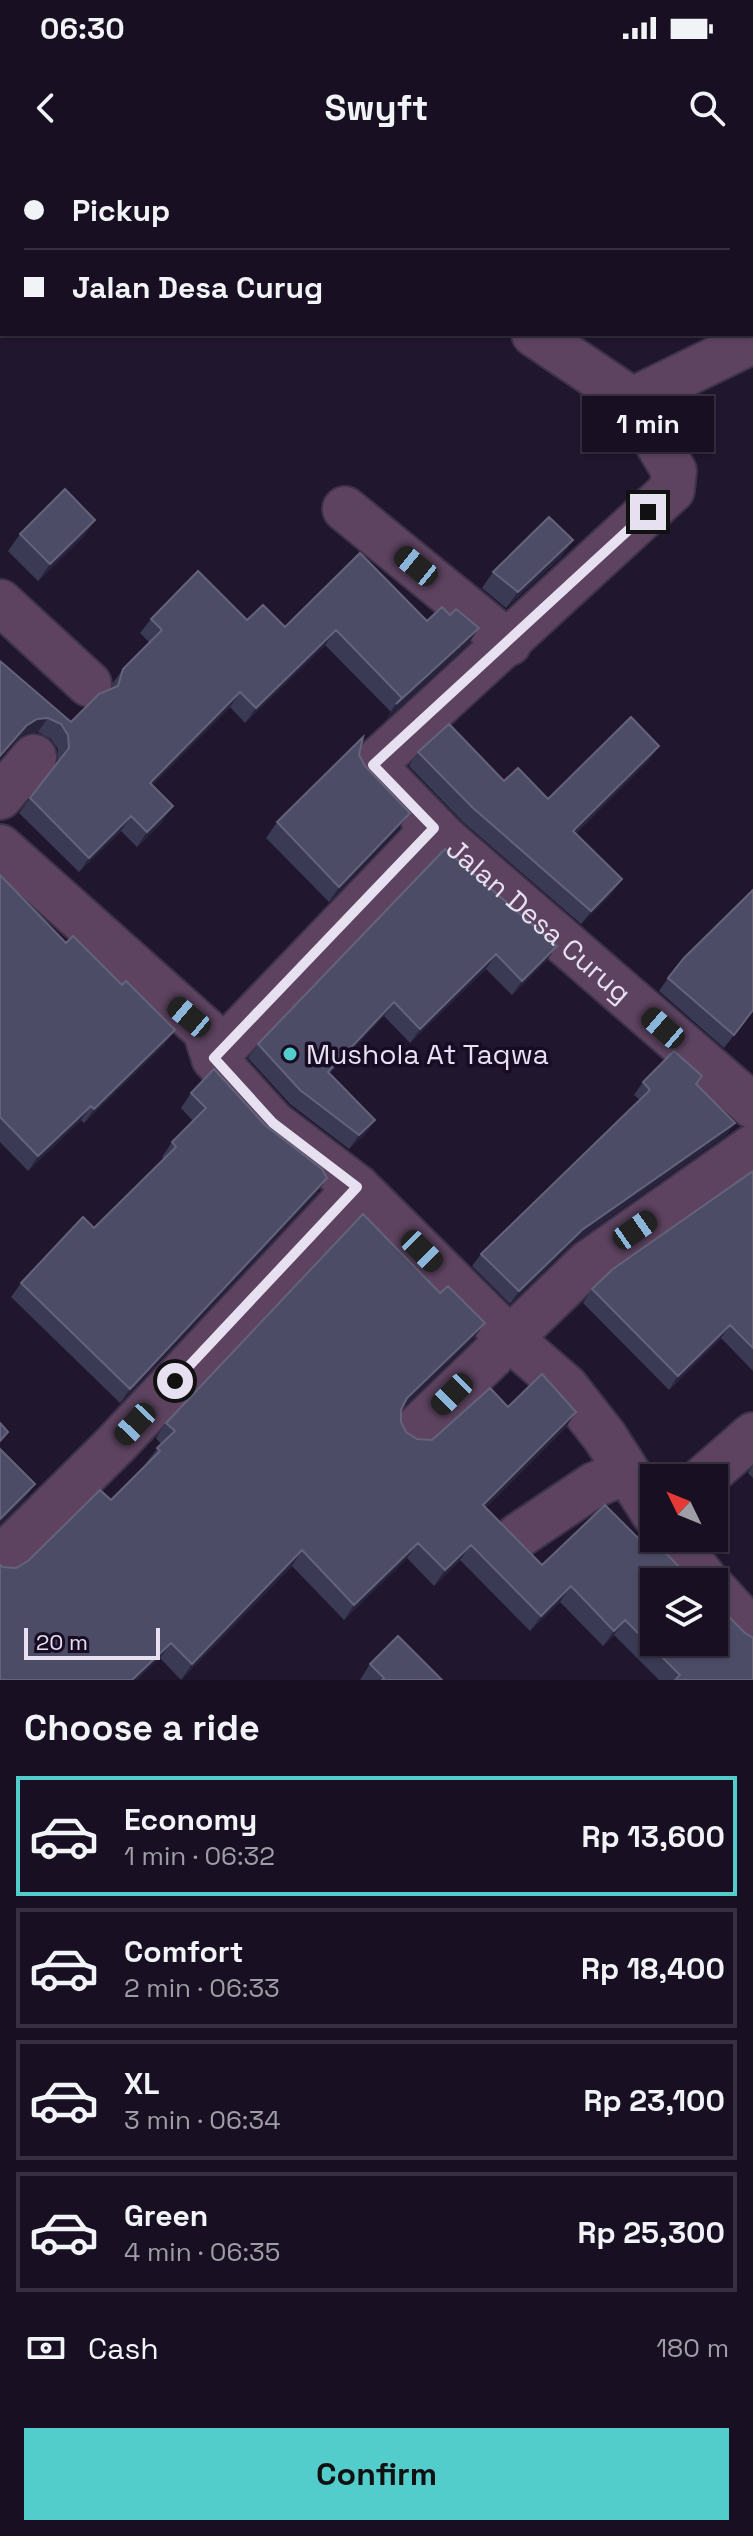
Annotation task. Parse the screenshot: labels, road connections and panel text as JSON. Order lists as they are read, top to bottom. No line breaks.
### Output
{"streets":{"street":["Jalan Desa Curug"]},"places":["Mushola At Taqwa"],"scale_bar":"20 m","north":"top left","page":{"status":"06:30","header":"Swyft","banner":["Pickup","Jalan Desa Curug"],"bubble":"1 min","scale":"20 m","heading":"Choose a ride","list":[{"name":"Economy","note":"1 min · 06:32","value":"Rp 13,600"},{"name":"Comfort","note":"2 min · 06:33","value":"Rp 18,400"},{"name":"XL","note":"3 min · 06:34","value":"Rp 23,100"},{"name":"Green","note":"4 min · 06:35","value":"Rp 25,300"}],"pay":["Cash","180 m"],"buttons":"Confirm"}}
